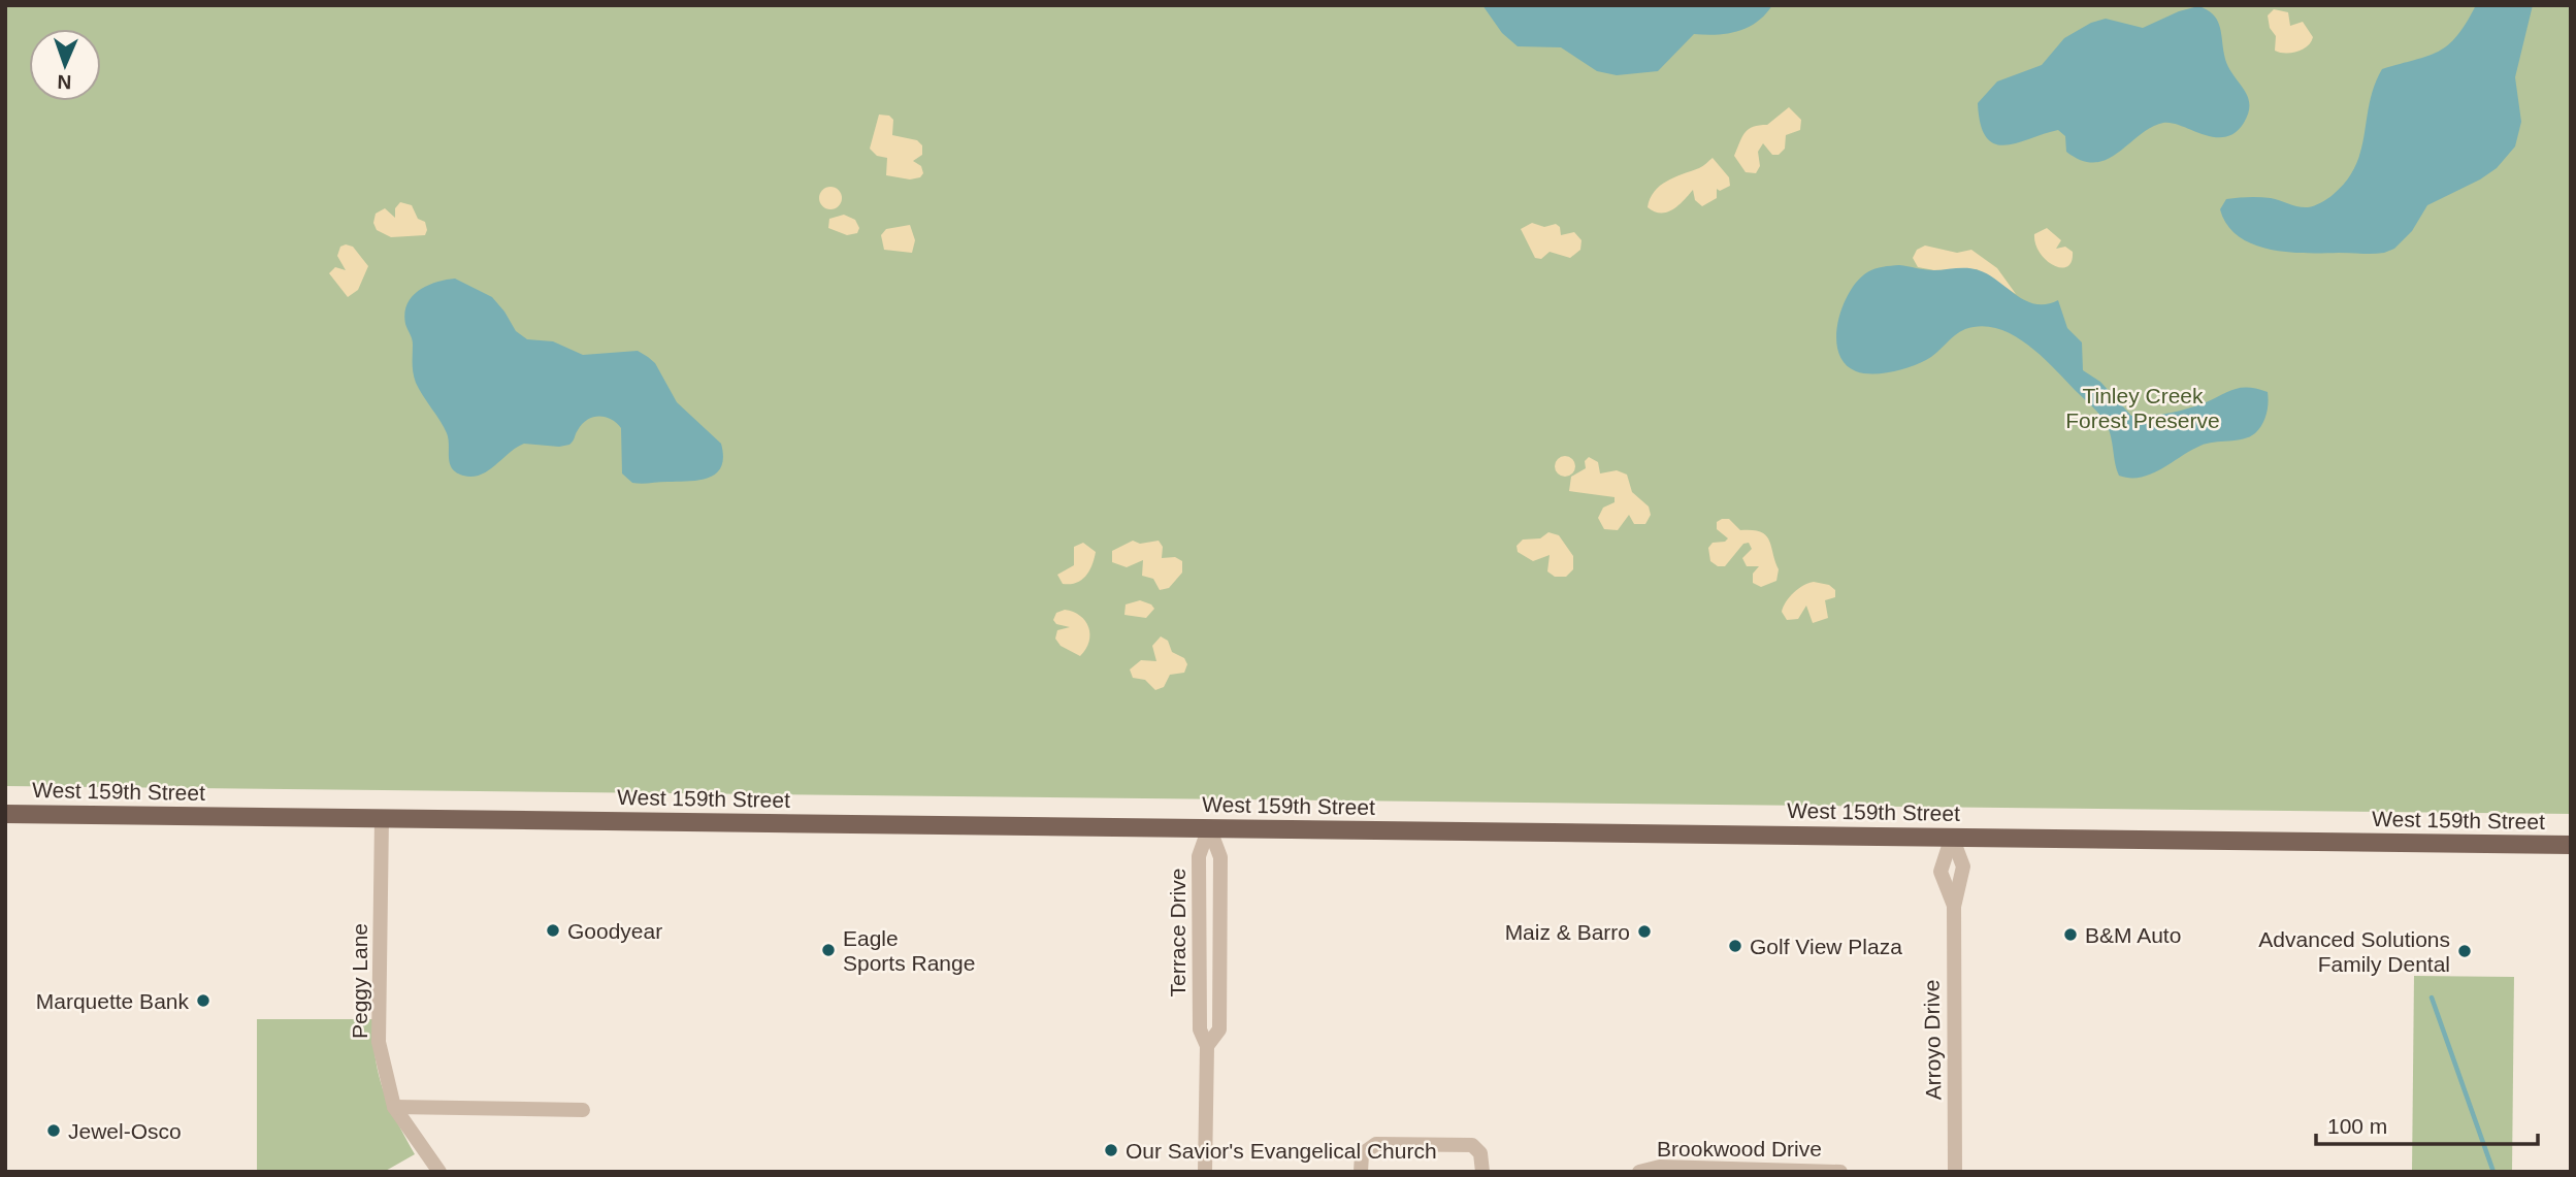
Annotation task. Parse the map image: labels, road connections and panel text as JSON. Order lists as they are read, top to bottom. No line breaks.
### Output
{"streets":{"main road":["West 159th Street"],"street":["Terrace Drive","Peggy Lane","Arroyo Drive","Brookwood Drive"]},"crossings":[["West 159th Street","Terrace Drive"],["West 159th Street","Peggy Lane"],["West 159th Street","Arroyo Drive"]],"parks":["Tinley Creek Forest Preserve"],"places":["Goodyear","Maiz & Barro","B&M Auto","Golf View Plaza","Eagle Sports Range","Advanced Solutions Family Dental","Marquette Bank","Jewel-Osco","Our Savior's Evangelical Church"],"scale_bar":"100 m","north":"bottom"}
